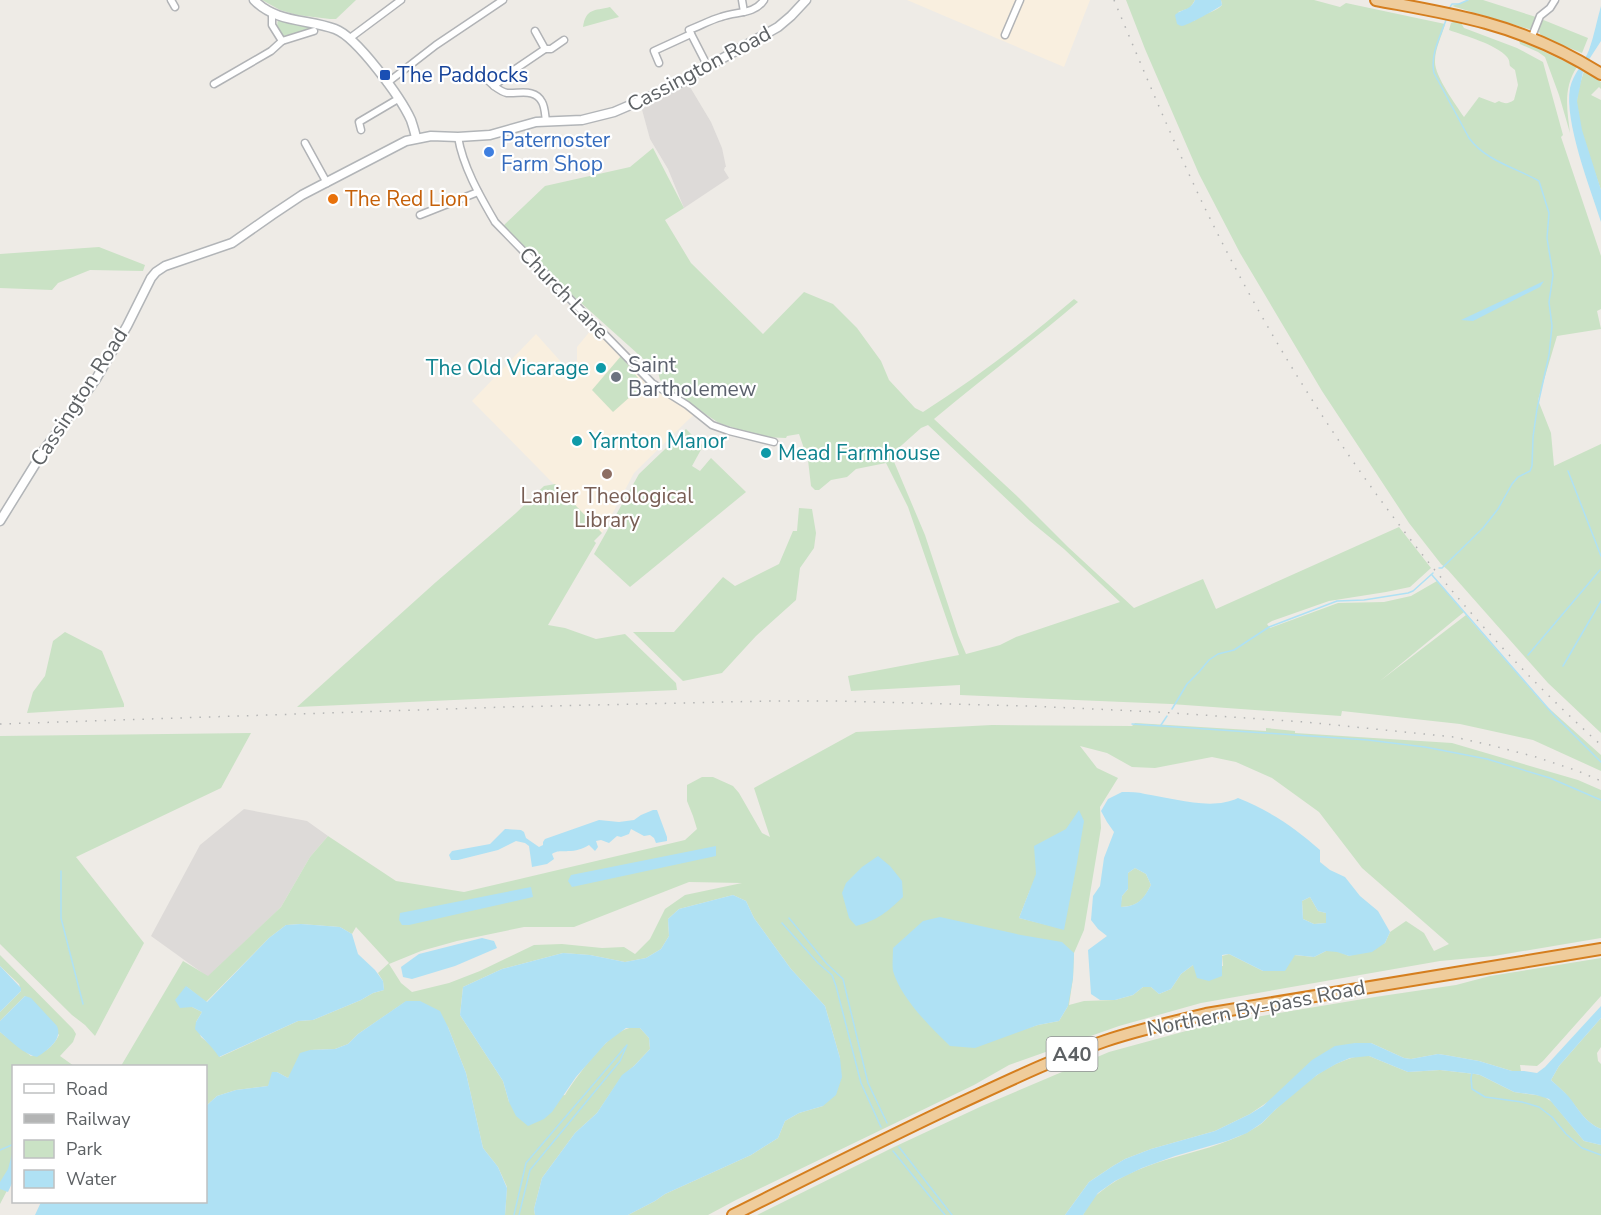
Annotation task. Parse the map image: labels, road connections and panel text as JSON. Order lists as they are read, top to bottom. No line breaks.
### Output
{"streets":{"highway":["Northern By-pass Road","A40"],"street":["Cassington Road","Church Lane"]},"crossings":[["Cassington Road","Church Lane"]],"places":{"transit":["The Paddocks"],"other":["Paternoster Farm Shop","The Red Lion","The Old Vicarage","Saint Bartholemew","Yarnton Manor","Mead Farmhouse","Lanier Theological Library"]},"legend":["Road","Railway","Park","Water"]}
